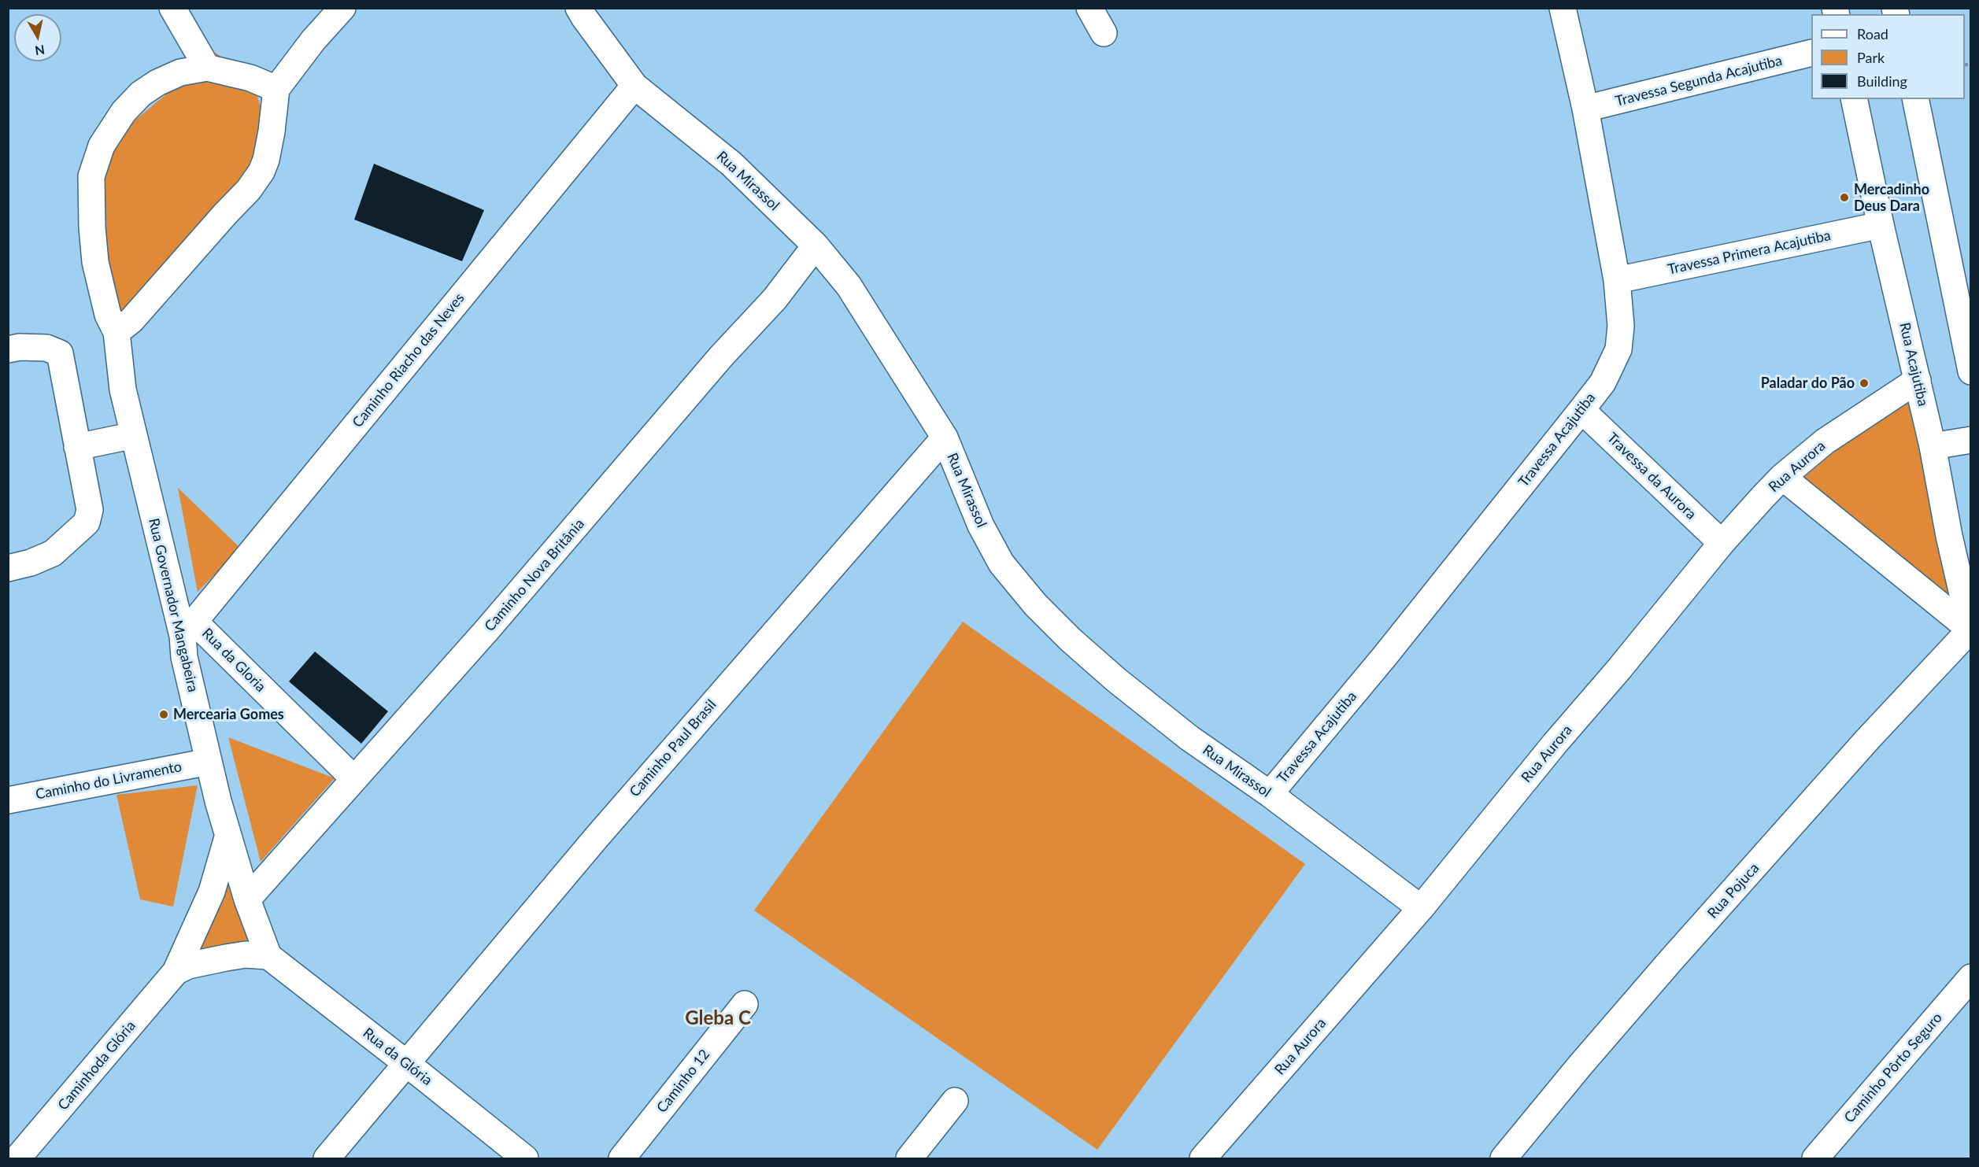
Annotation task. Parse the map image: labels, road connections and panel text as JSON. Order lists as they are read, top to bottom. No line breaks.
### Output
{"streets":{"street":["Travessa Segunda Acajutiba","Rua Mirassol","Travessa Primera Acajutiba","Caminho Riacho das Neves","Rua Acajutiba","Travessa Acajutiba","Rua Aurora","Travessa da Aurora","Caminho Nova Britânia","Rua Governador Mangabeira","Rua da Gloria","Caminho Paul Brasil","Caminho do Livramento","Rua Pojuca","Rua da Glória","Caminhoda Glória","Caminho Pôrto Seguro","Caminho 12"]},"crossings":[["Travessa Segunda Acajutiba","Travessa Acajutiba"],["Rua Mirassol","Caminho Riacho das Neves"],["Rua Mirassol","Travessa Acajutiba"],["Rua Mirassol","Rua Aurora"],["Rua Mirassol","Caminho Nova Britânia"],["Rua Mirassol","Caminho Paul Brasil"],["Travessa Primera Acajutiba","Rua Acajutiba"],["Travessa Primera Acajutiba","Travessa Acajutiba"],["Caminho Riacho das Neves","Rua Governador Mangabeira"],["Caminho Riacho das Neves","Rua da Gloria"],["Rua Acajutiba","Rua Aurora"],["Rua Acajutiba","Rua Pojuca"],["Travessa Acajutiba","Travessa da Aurora"],["Rua Aurora","Travessa da Aurora"],["Caminho Nova Britânia","Rua Governador Mangabeira"],["Caminho Nova Britânia","Rua da Gloria"],["Rua Governador Mangabeira","Rua da Gloria"],["Rua Governador Mangabeira","Caminho do Livramento"],["Rua Governador Mangabeira","Rua da Glória"],["Rua Governador Mangabeira","Caminhoda Glória"],["Caminho Paul Brasil","Rua da Glória"],["Rua da Glória","Caminhoda Glória"]],"districts":["Gleba C"],"places":["Mercadinho Deus Dara","Paladar do Pão","Mercearia Gomes"],"legend":["Road","Park","Building"],"north":"bottom"}
